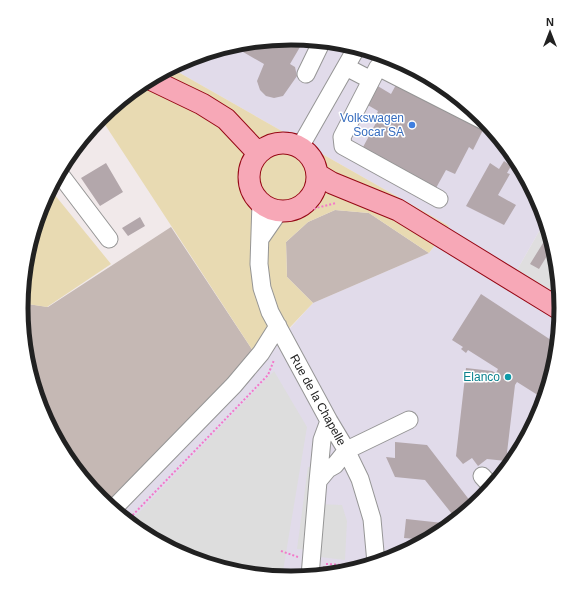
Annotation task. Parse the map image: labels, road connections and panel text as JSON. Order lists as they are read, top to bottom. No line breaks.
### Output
{"streets":{"street":["Rue de la Chapelle"]},"places":["Volkswagen Socar SA","Elanco"],"north":"top"}
